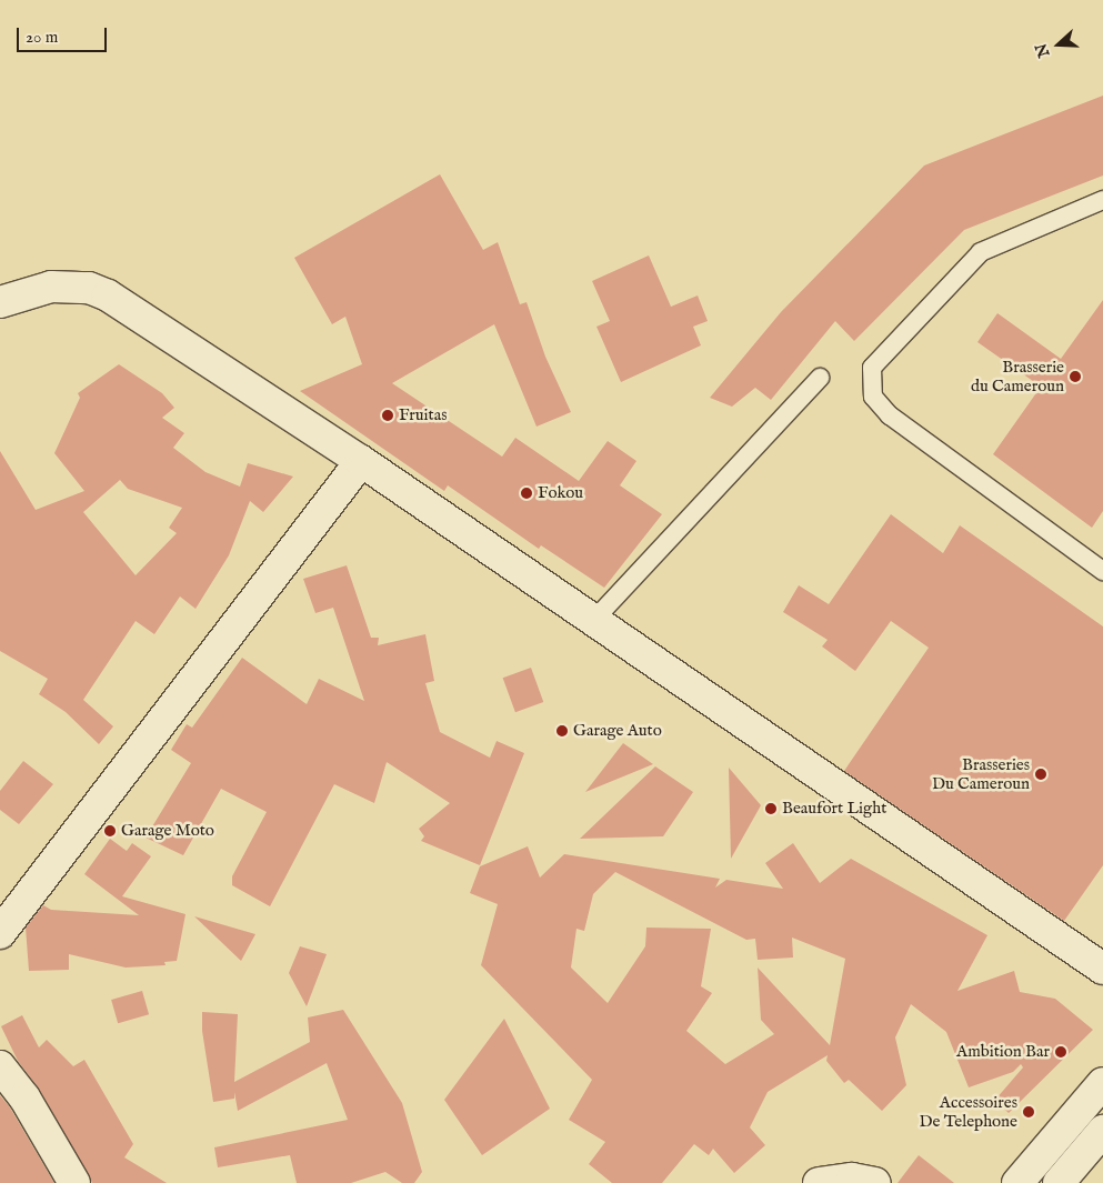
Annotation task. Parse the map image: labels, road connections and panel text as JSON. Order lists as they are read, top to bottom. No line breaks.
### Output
{"places":["Brasserie du Cameroun","Fruitas","Fokou","Garage Auto","Brasseries Du Cameroun","Beaufort Light","Garage Moto","Ambition Bar","Accessoires De Telephone"],"scale_bar":"20 m","north":"left"}
